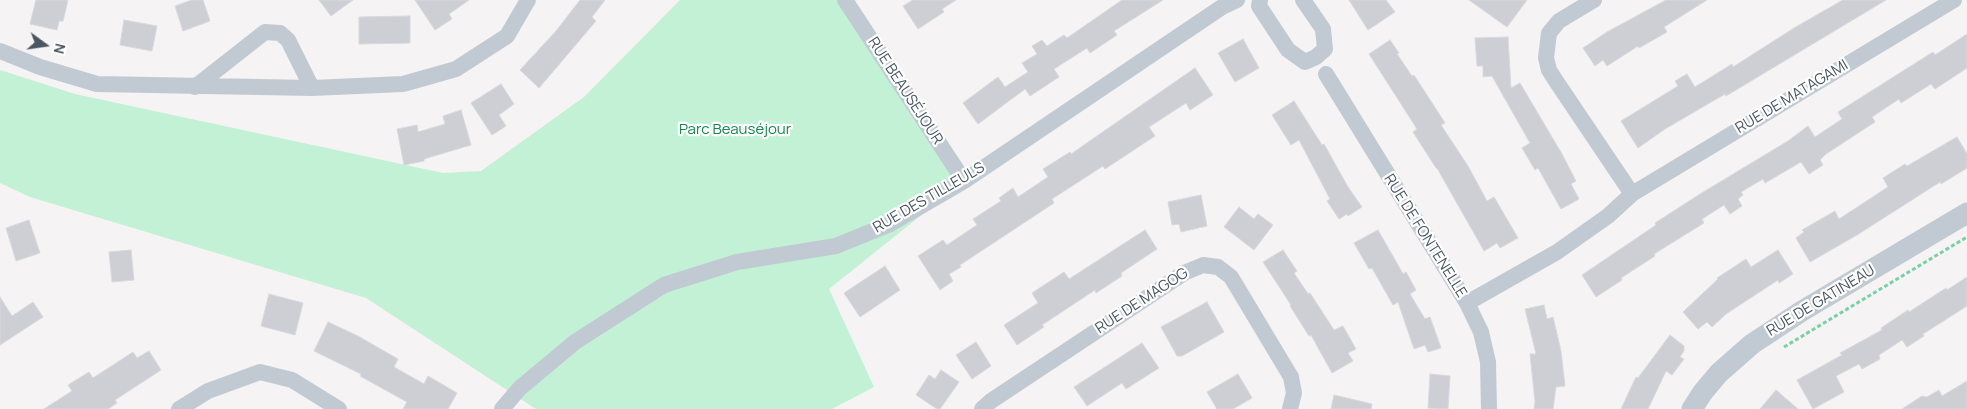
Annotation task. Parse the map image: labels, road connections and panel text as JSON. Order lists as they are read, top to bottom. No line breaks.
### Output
{"streets":{"street":["RUE BEAUSÉJOUR","RUE DE MATAGAMI","RUE DES TILLEULS","RUE DE FONTENELLE","RUE DE MAGOG","RUE DE GATINEAU"]},"crossings":[["RUE BEAUSÉJOUR","RUE DES TILLEULS"],["RUE DE MATAGAMI","RUE DE FONTENELLE"]],"parks":["Parc Beauséjour"],"north":"right"}
